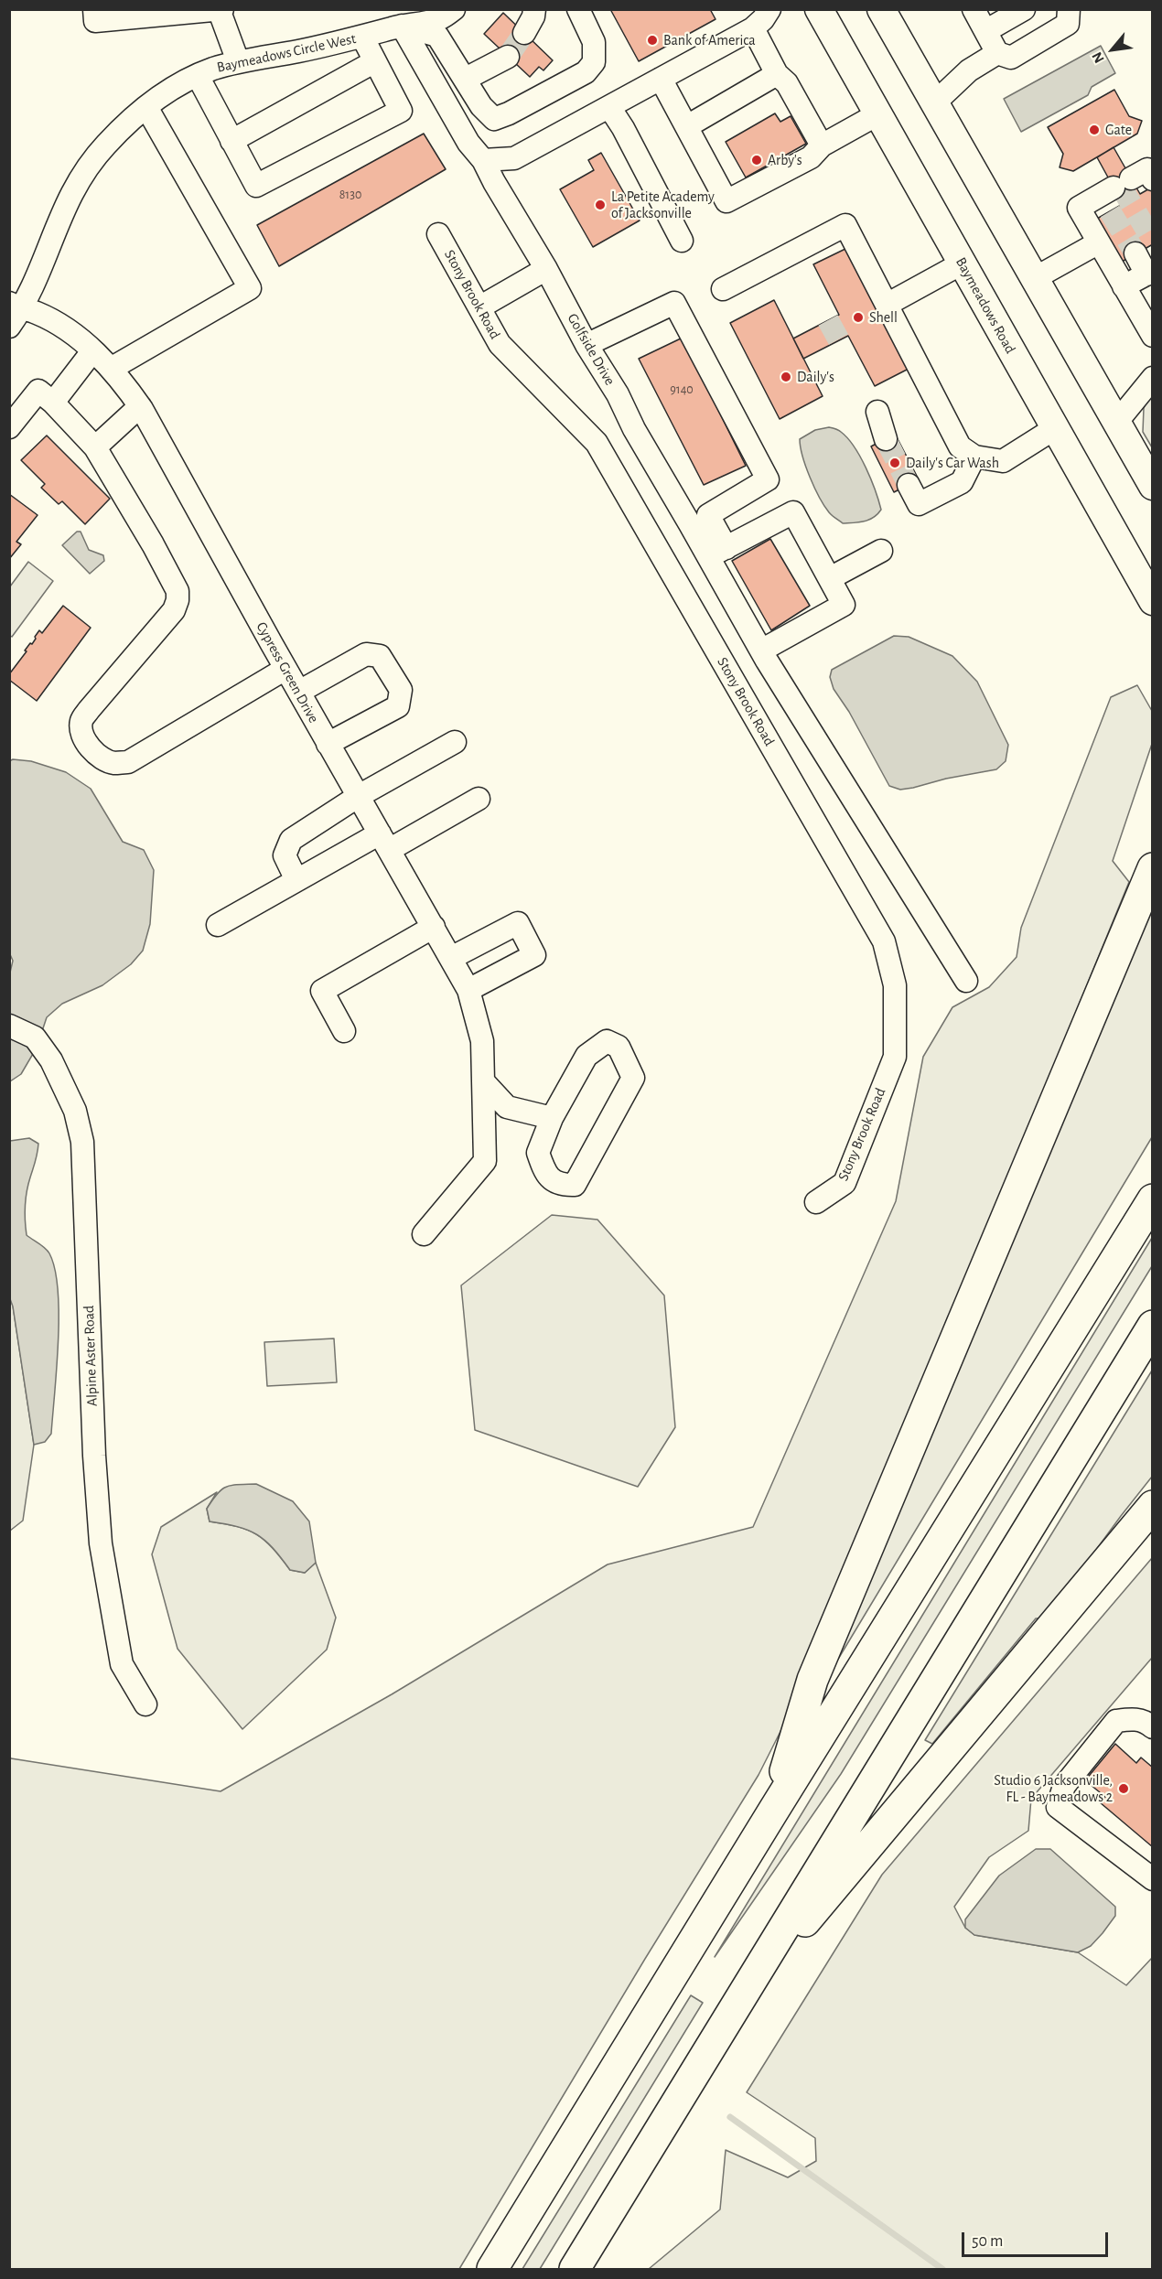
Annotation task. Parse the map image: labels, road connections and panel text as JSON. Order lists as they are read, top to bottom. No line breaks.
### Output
{"streets":{"main road":["Baymeadows Road"],"street":["Baymeadows Circle West","Stony Brook Road","Golfside Drive","Cypress Green Drive","Alpine Aster Road"]},"crossings":[["Baymeadows Circle West","Golfside Drive"],["Baymeadows Circle West","Cypress Green Drive"]],"places":["Bank of America","Gate","Arby's","La Petite Academy of Jacksonville","Shell","Daily's","Daily's Car Wash","Studio 6 Jacksonville, FL - Baymeadows 2"],"house_numbers":["8130","9140"],"scale_bar":"50 m","north":"bottom left"}
